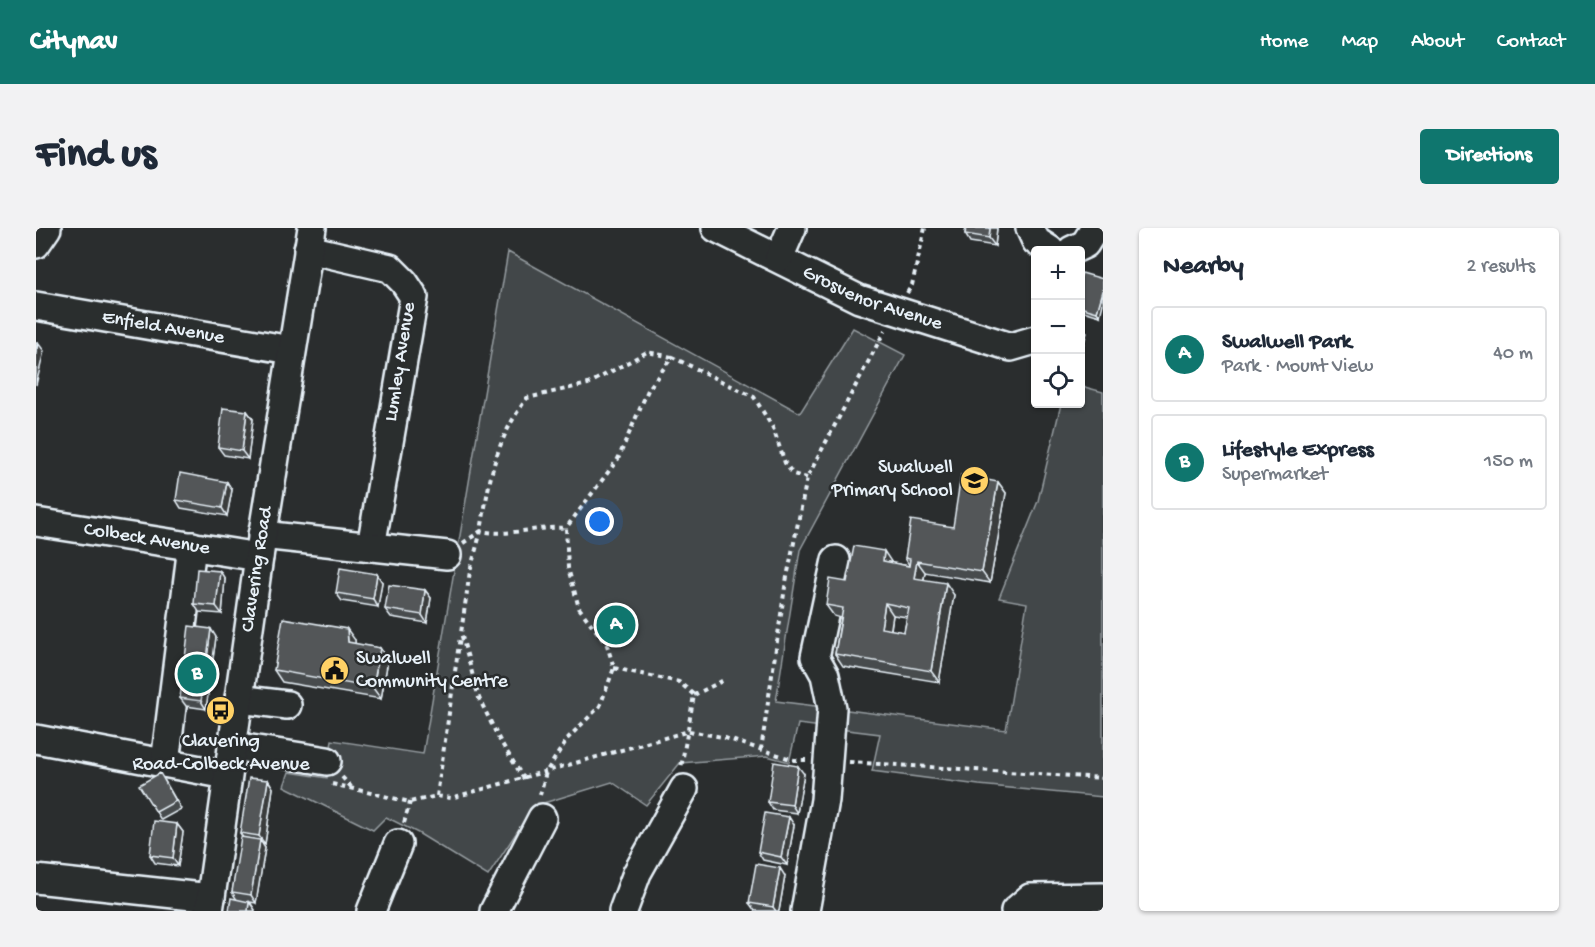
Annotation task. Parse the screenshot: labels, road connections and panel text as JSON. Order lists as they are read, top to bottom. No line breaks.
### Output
{"streets":{"street":["Grosvenor Avenue","Enfield Avenue","Lumley Avenue","Colbeck Avenue","Clavering Road"]},"crossings":[["Enfield Avenue","Clavering Road"],["Lumley Avenue","Colbeck Avenue"],["Lumley Avenue","Clavering Road"],["Colbeck Avenue","Clavering Road"]],"places":{"school or university":["Swalwell Primary School"],"public building":["Swalwell Community Centre"],"bus stop":["Clavering Road-Colbeck Avenue"]},"page":{"header":"Citynav","nav":["Home","Map","About","Contact"],"buttons":"Directions","title":"Find us","heading":["Nearby","2 results"],"map_buttons":["+","−"],"list":[{"mark":"A","name":"Swalwell Park","note":"Park · Mount View","value":"40 m"},{"mark":"B","name":"Lifestyle Express","note":"Supermarket","value":"150 m"}],"pins":["A","B"]}}
